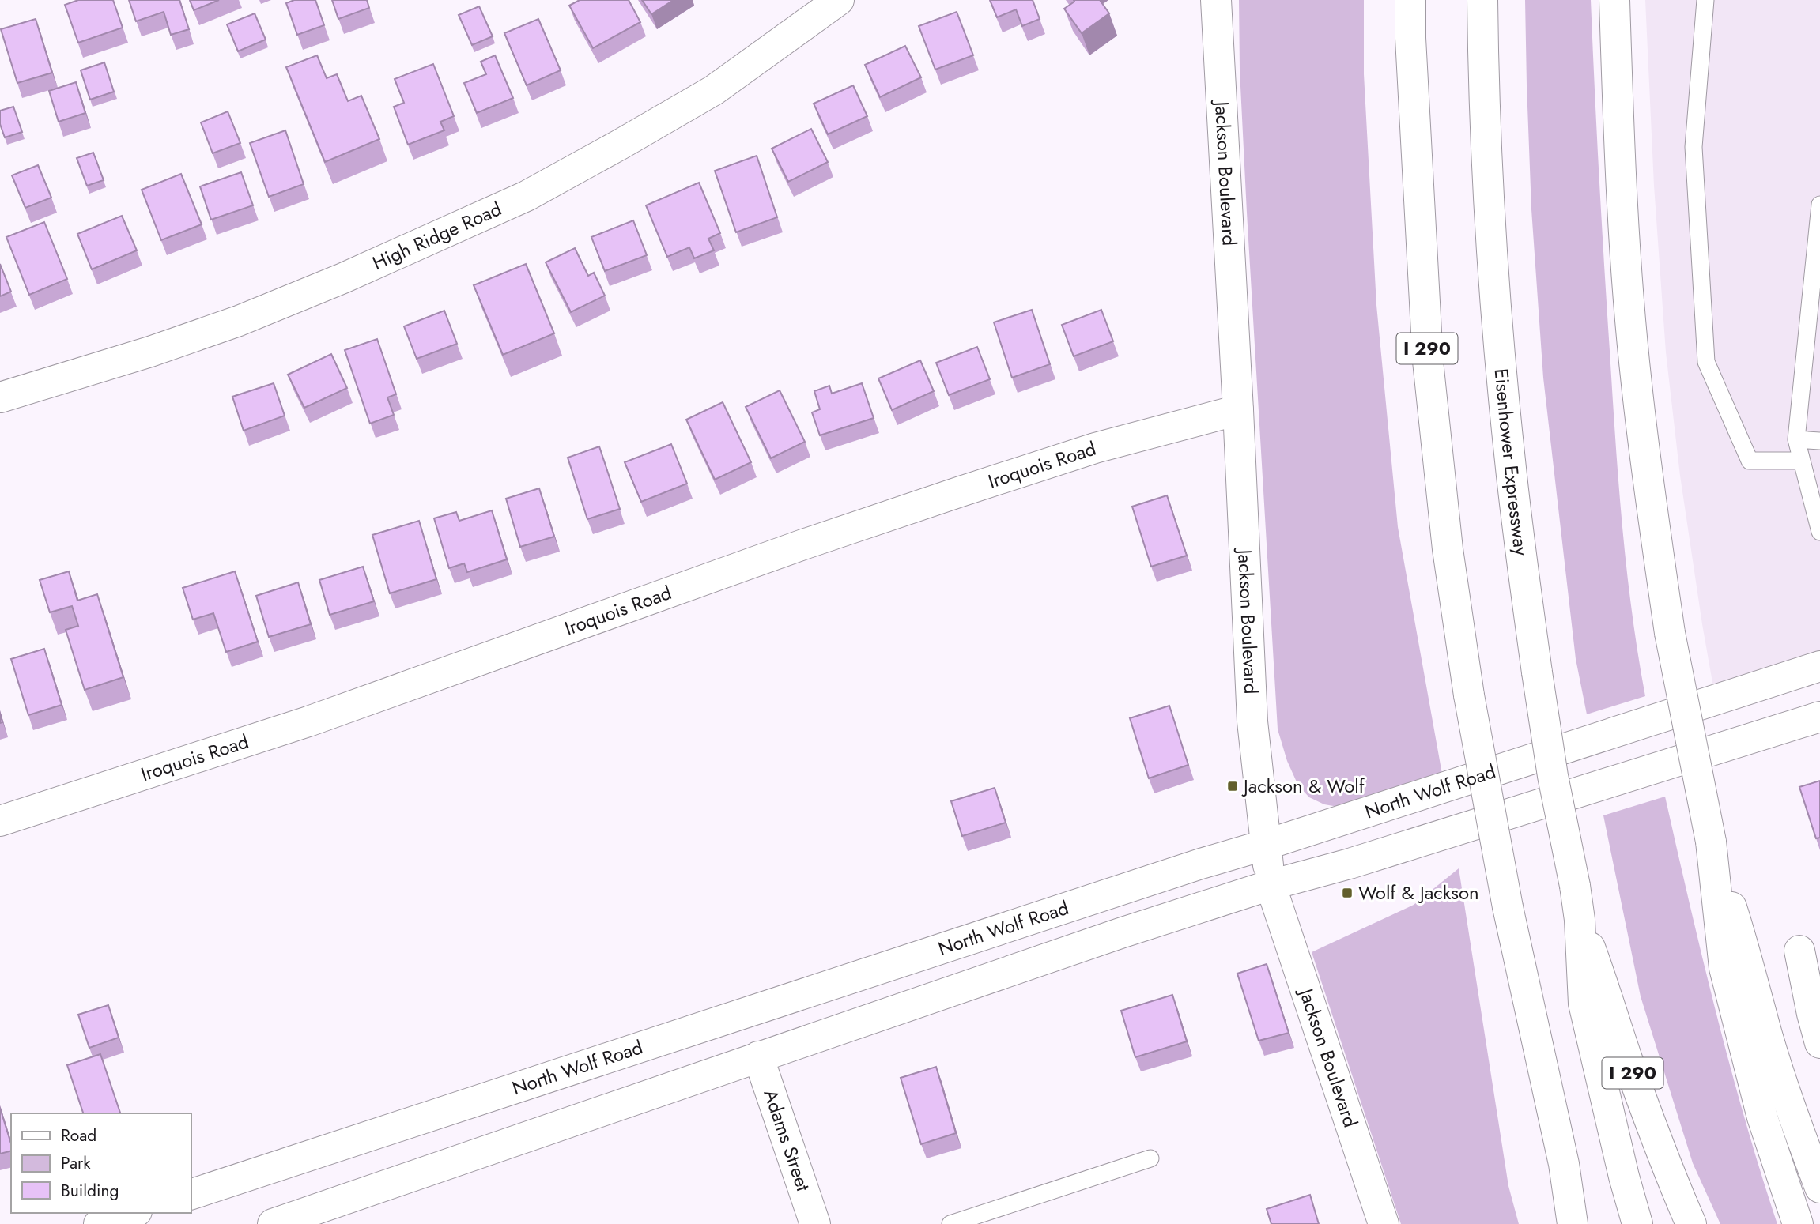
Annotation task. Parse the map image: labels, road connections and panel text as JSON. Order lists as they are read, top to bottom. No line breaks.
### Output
{"streets":{"main road":["Jackson Boulevard","High Ridge Road","I 290","Eisenhower Expressway","Iroquois Road","North Wolf Road","Adams Street"]},"crossings":[["Jackson Boulevard","Iroquois Road"],["Jackson Boulevard","North Wolf Road"],["I 290","Eisenhower Expressway"],["North Wolf Road","Adams Street"]],"places":{"transit":["Jackson & Wolf","Wolf & Jackson"]},"legend":["Road","Park","Building"]}
